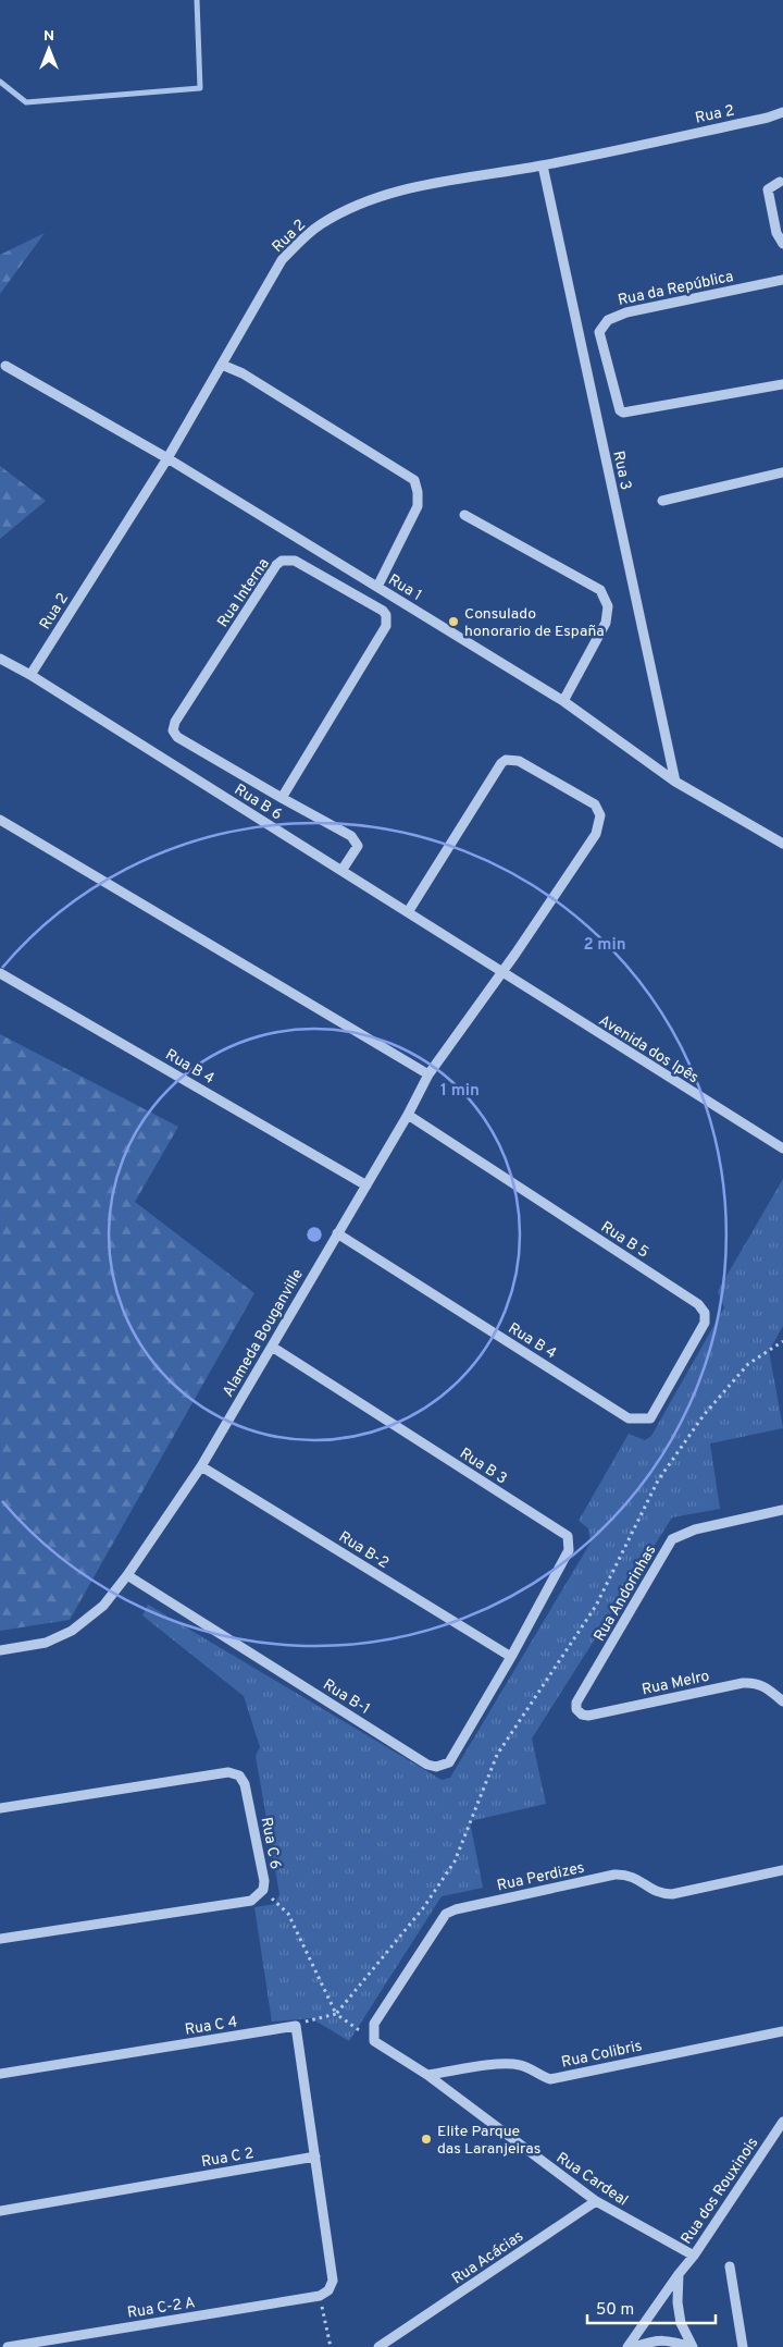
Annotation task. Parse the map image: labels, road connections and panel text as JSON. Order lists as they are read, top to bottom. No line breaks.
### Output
{"streets":{"street":["Rua 2","Rua da República","Rua 3","Rua 1","Rua Interna","Rua B 6","Avenida dos Ipês","Rua B 4","Rua B 5","Alameda Bouganville","Rua B 3","Rua B-2","Rua Andorinhas","Rua Melro","Rua B-1","Rua C 6","Rua Perdizes","Rua C 4","Rua Colibris","Rua C 2","Rua Cardeal","Rua dos Rouxinois","Rua Acácias","Rua C-2 A"]},"crossings":[["Rua 2","Rua 3"],["Rua 2","Rua 1"],["Rua 2","Rua B 6"],["Rua 3","Rua 1"],["Rua Interna","Rua B 6"],["Rua B 6","Avenida dos Ipês"],["Rua B 6","Alameda Bouganville"],["Avenida dos Ipês","Alameda Bouganville"],["Rua B 4","Rua B 5"],["Rua B 4","Alameda Bouganville"],["Rua B 5","Alameda Bouganville"],["Alameda Bouganville","Rua B 3"],["Alameda Bouganville","Rua B-2"],["Alameda Bouganville","Rua B-1"],["Rua B 3","Rua B-2"],["Rua B 3","Rua B-1"],["Rua B-2","Rua B-1"],["Rua Andorinhas","Rua Melro"],["Rua Perdizes","Rua Cardeal"],["Rua Colibris","Rua Cardeal"],["Rua Cardeal","Rua dos Rouxinois"],["Rua Cardeal","Rua Acácias"]],"places":["Consulado honorario de España","Elite Parque das Laranjeiras"],"scale_bar":"50 m","north":"top","rings":["2 min","1 min"]}
